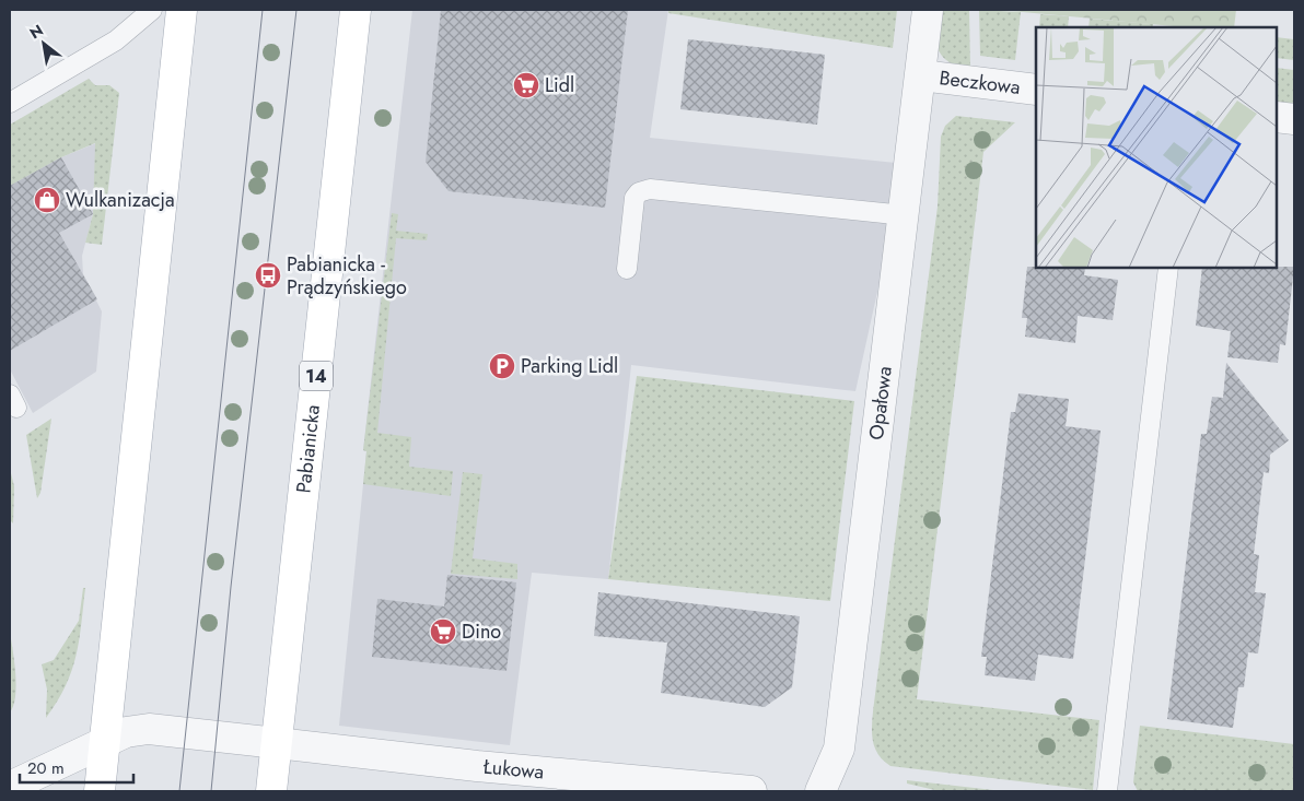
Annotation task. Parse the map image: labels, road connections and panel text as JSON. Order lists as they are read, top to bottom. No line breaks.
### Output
{"streets":{"main road":["14","Pabianicka"],"street":["Beczkowa","Opałowa","Łukowa"]},"crossings":[["Beczkowa","Opałowa"],["Pabianicka","Łukowa"]],"places":{"supermarket":["Lidl","Dino"],"shop":["Wulkanizacja"],"bus stop":["Pabianicka - Prądzyńskiego"],"parking":["Parking Lidl"]},"scale_bar":"20 m","north":"top left"}
